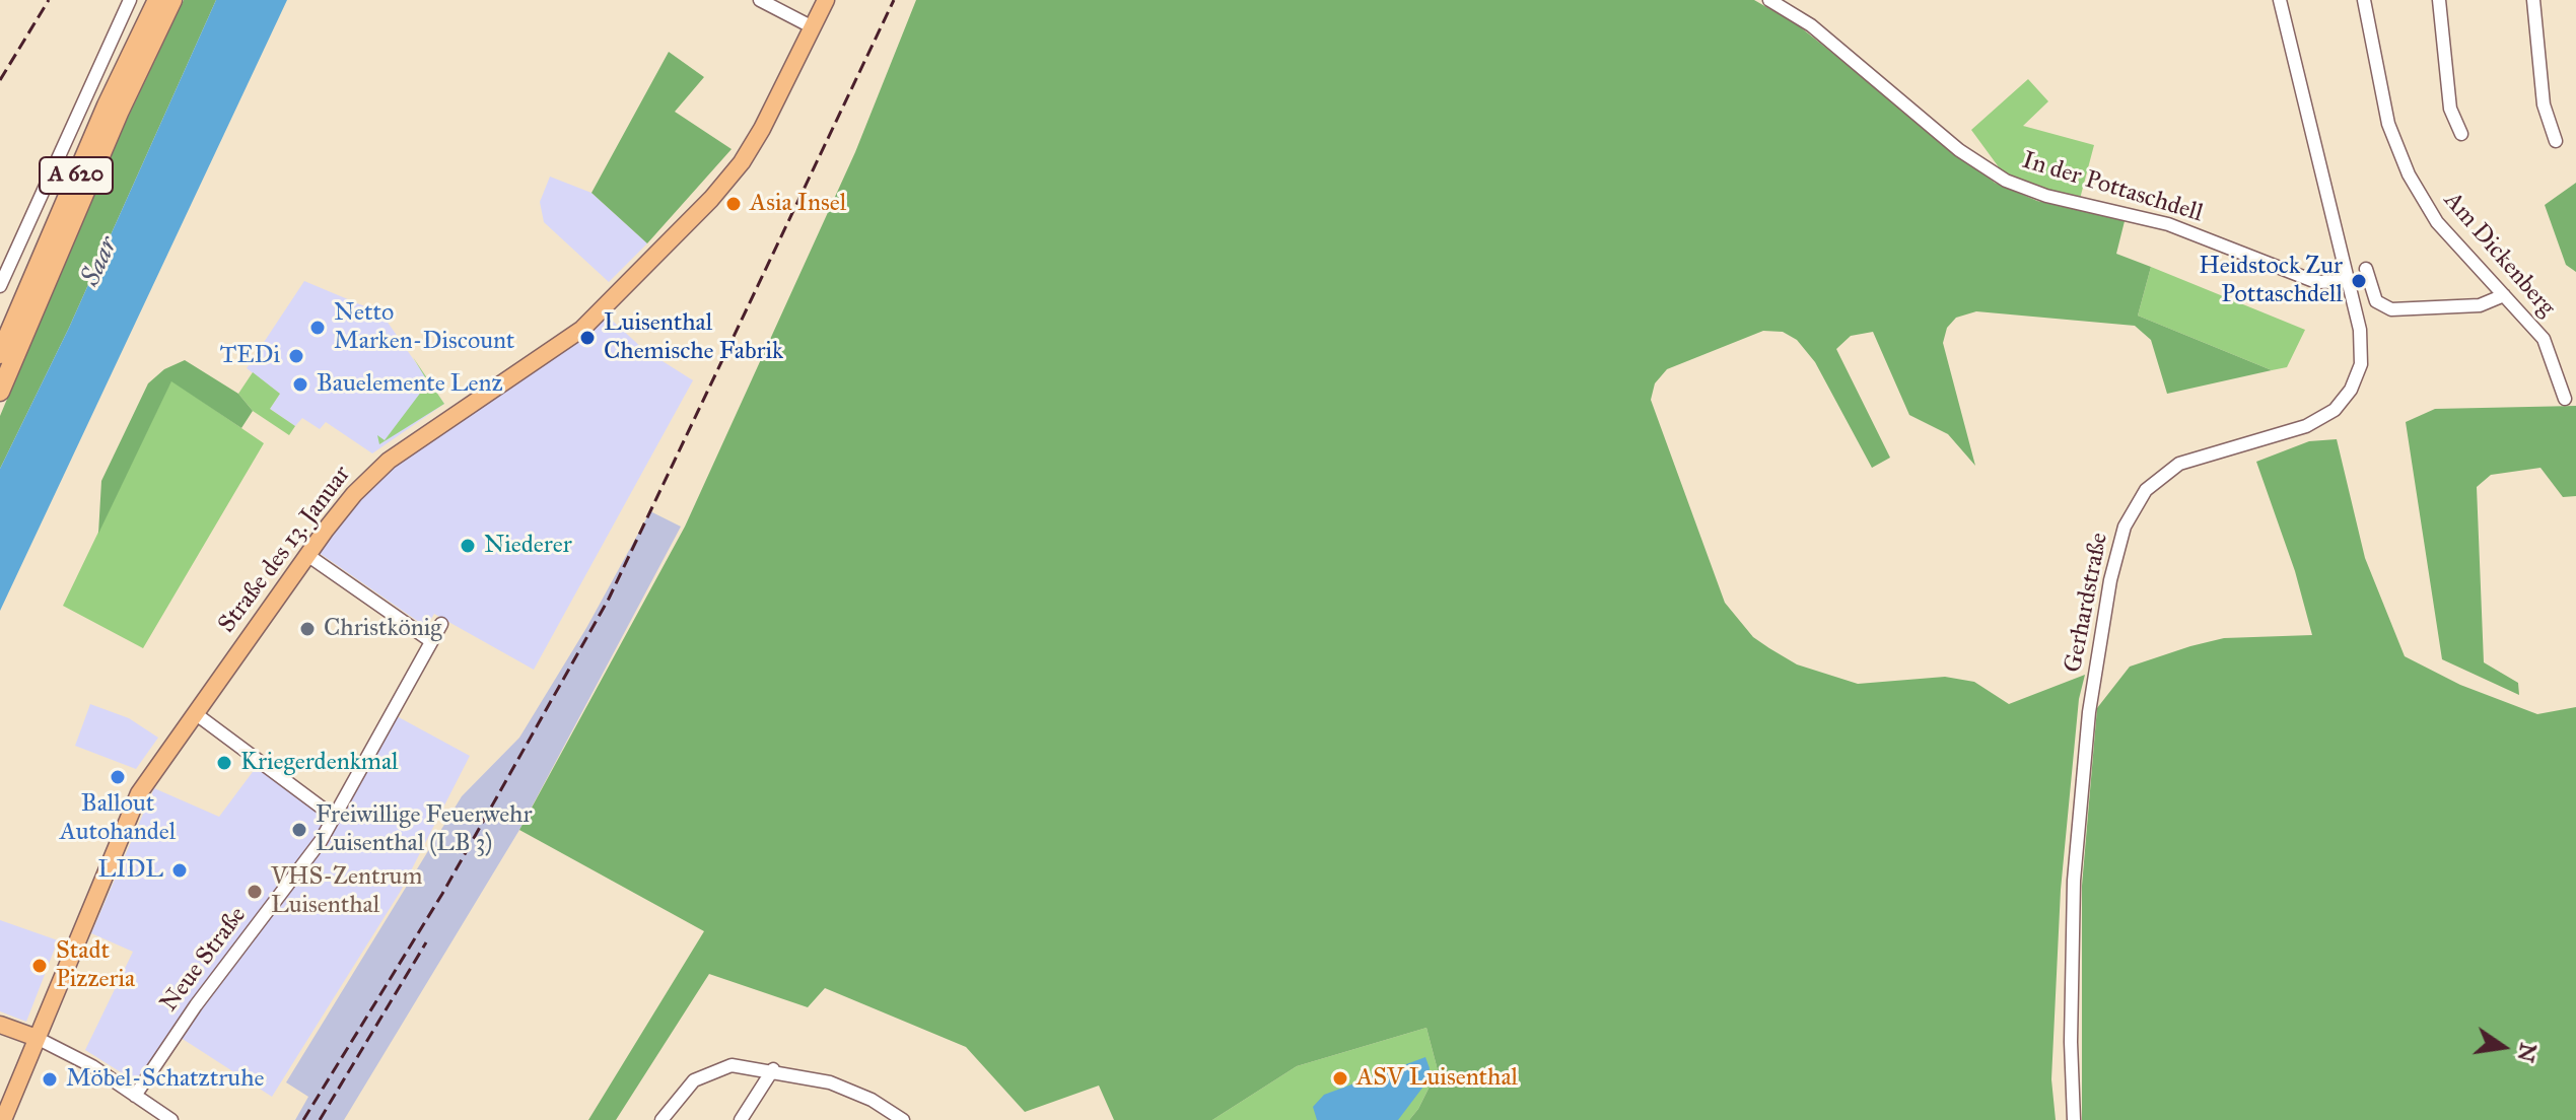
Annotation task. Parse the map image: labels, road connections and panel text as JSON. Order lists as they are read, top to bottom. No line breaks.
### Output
{"streets":{"highway":["A 620"],"main road":["Straße des 13. Januar"],"street":["In der Pottaschdell","Am Dickenberg","Gerhardstraße","Neue Straße"]},"crossings":[["In der Pottaschdell","Gerhardstraße"]],"water":["Saar"],"places":["Asia Insel","Heidstock Zur Pottaschdell","Netto Marken-Discount","Luisenthal Chemische Fabrik","TEDi","Bauelemente Lenz","Niederer","Christkönig","Kriegerdenkmal","Ballout Autohandel","Freiwillige Feuerwehr Luisenthal (LB 3)","LIDL","VHS-Zentrum Luisenthal","Stadt Pizzeria","ASV Luisenthal","Möbel-Schatztruhe"],"north":"right"}
